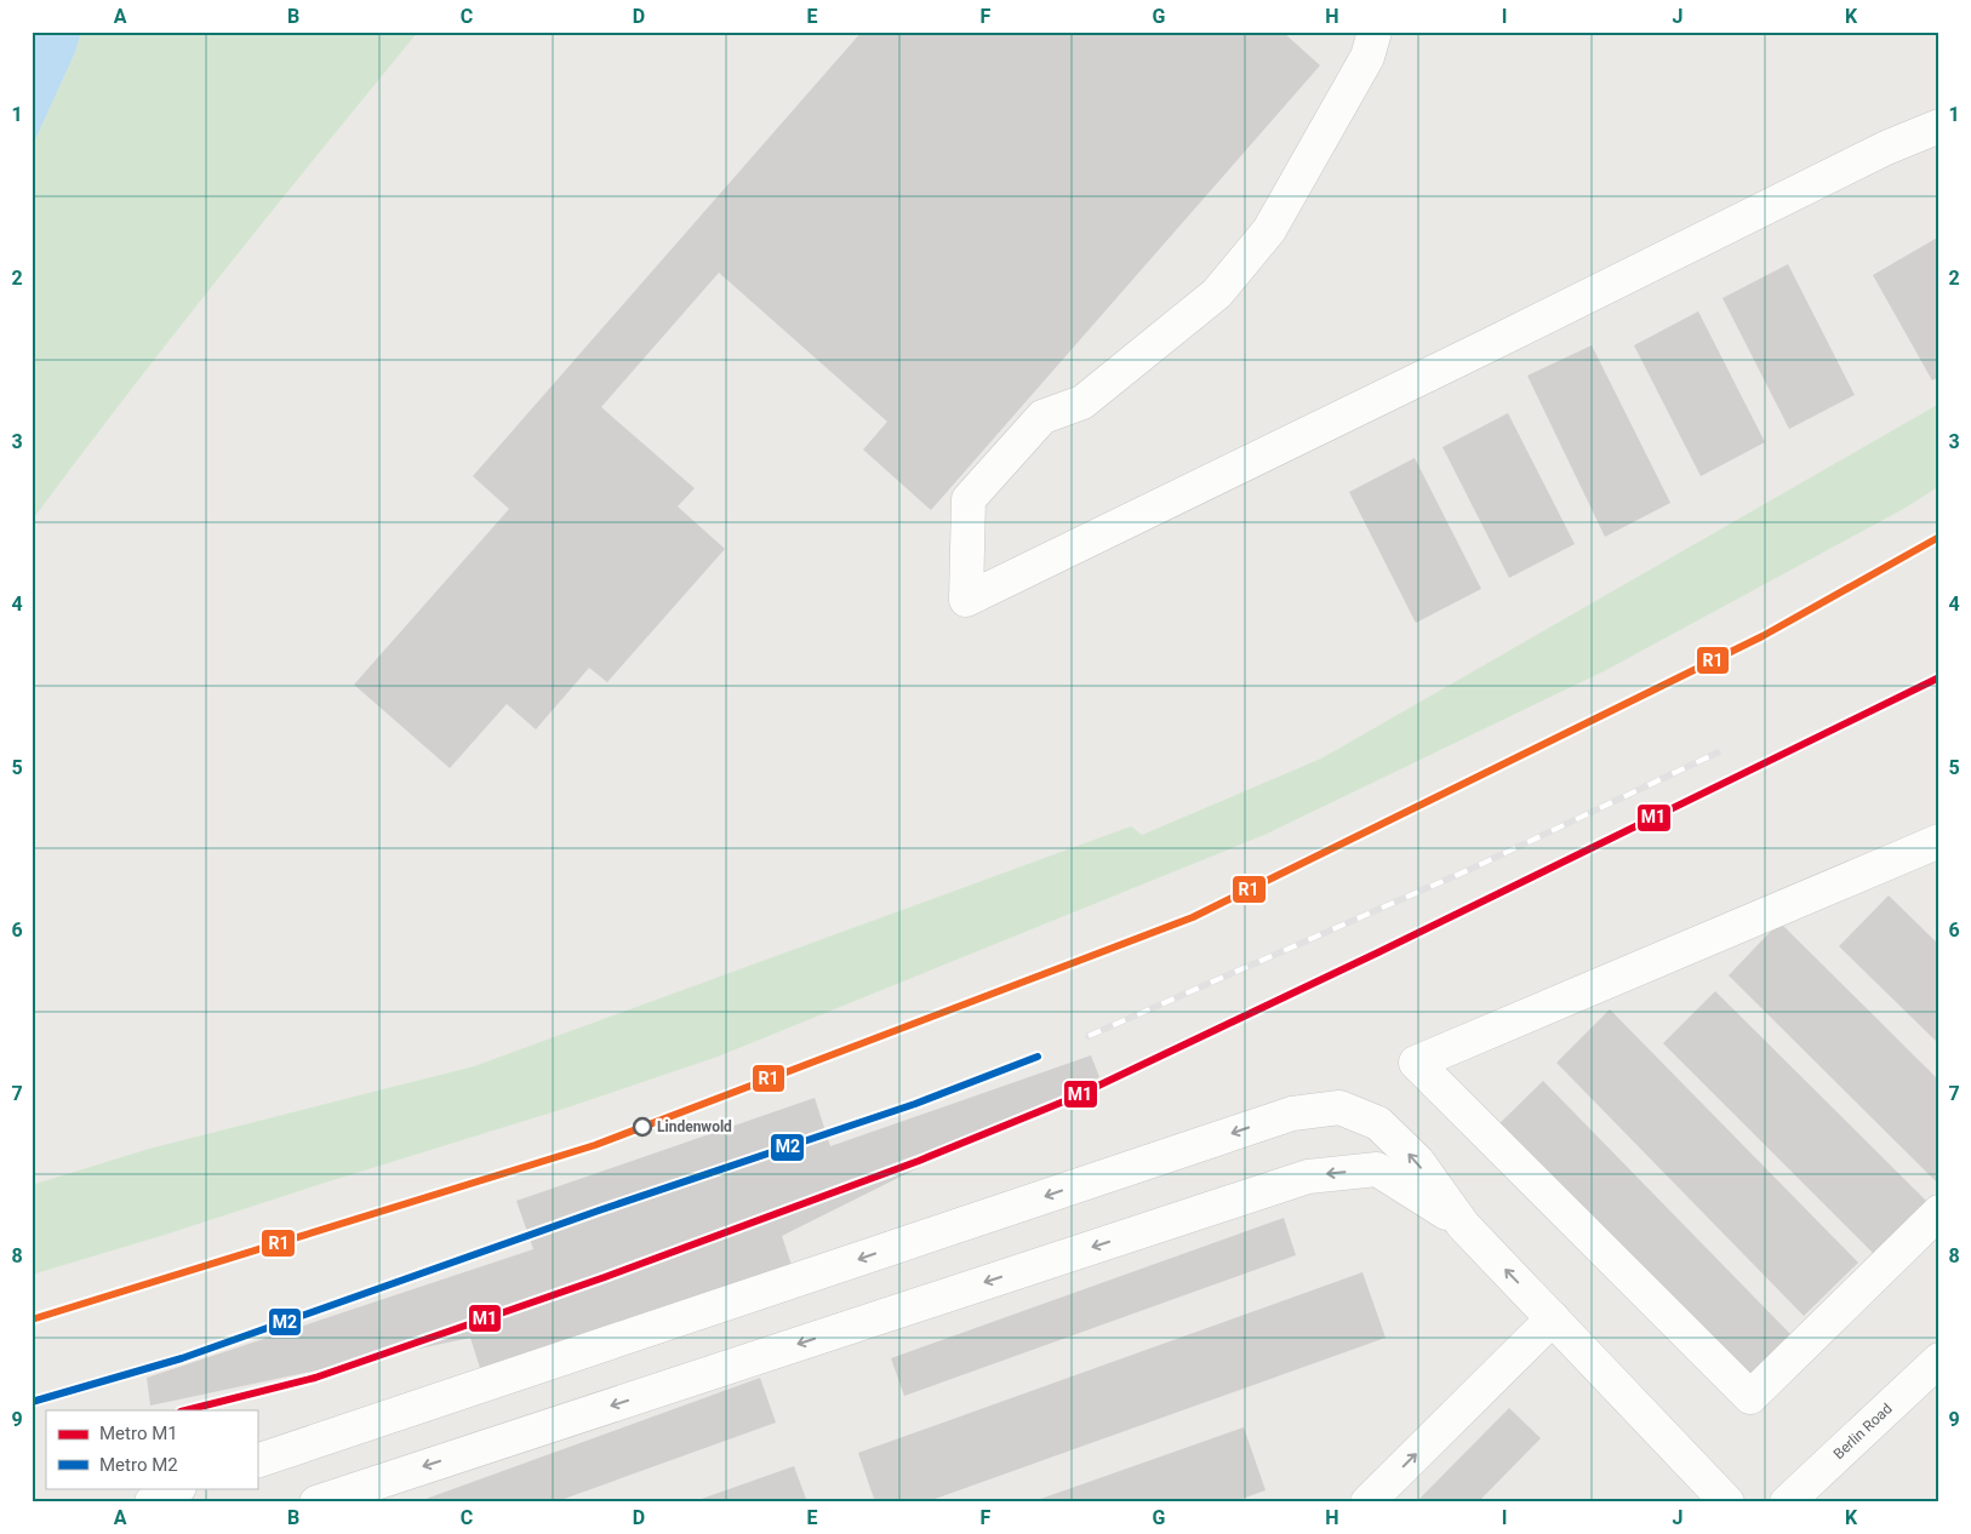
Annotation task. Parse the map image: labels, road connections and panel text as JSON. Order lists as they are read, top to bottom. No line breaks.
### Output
{"streets":{"street":["Berlin Road"]},"places":["Lindenwold"],"lines":["transit line R1","metro line M1","metro line M2"],"legend":["Metro M1","Metro M2"],"grid":{"columns":["A","B","C","D","E","F","G","H","I","J","K"],"rows":["1","2","3","4","5","6","7","8","9"]}}
